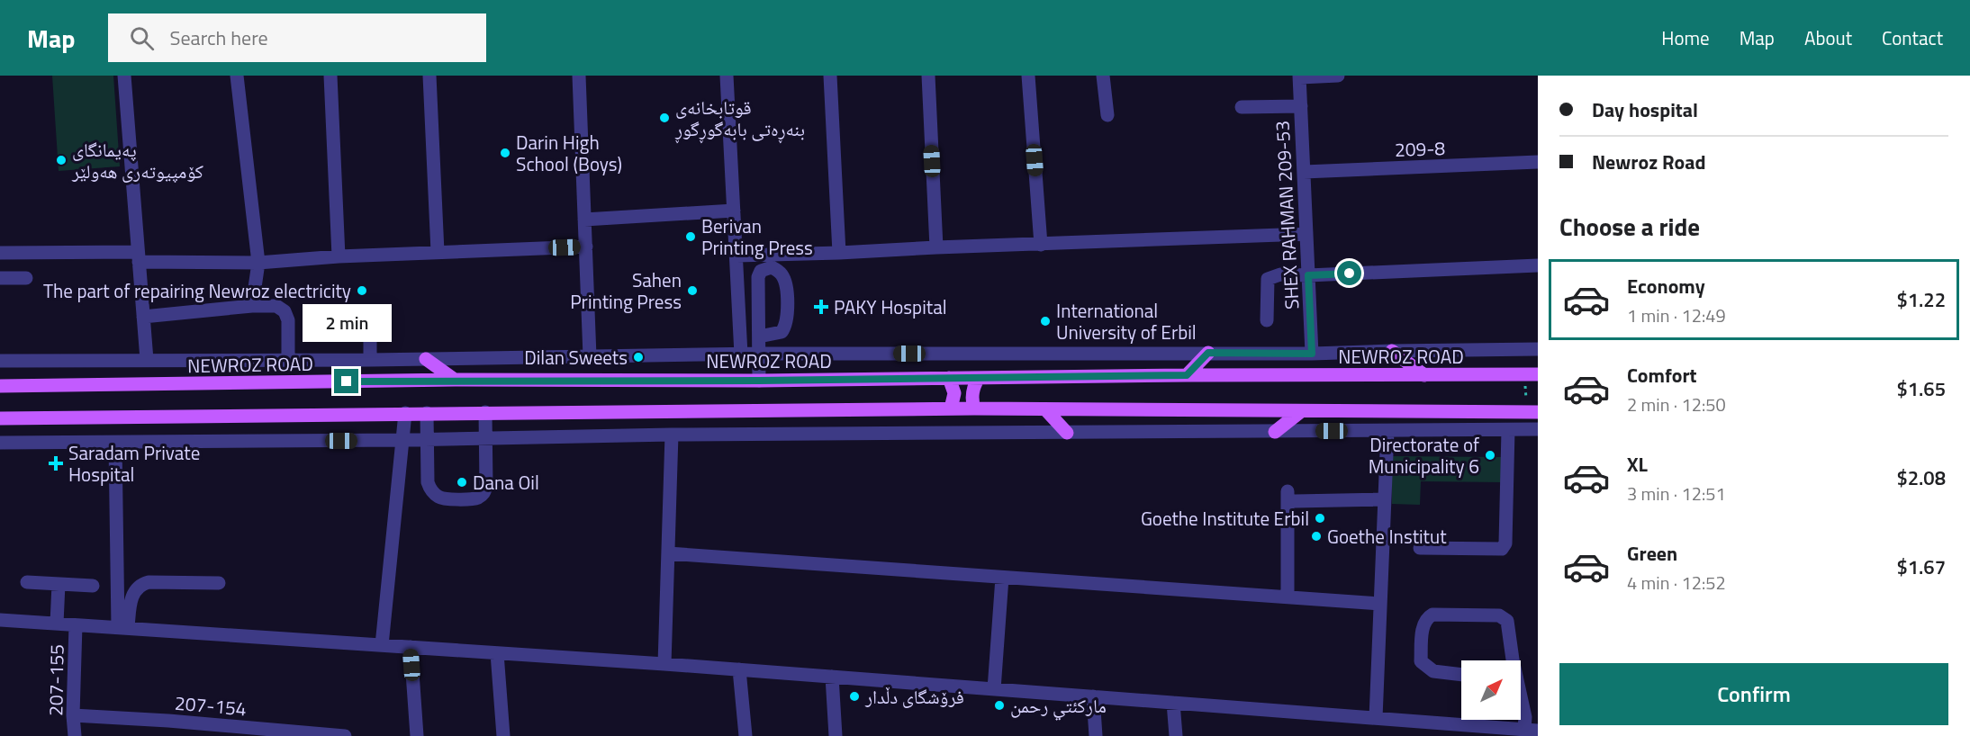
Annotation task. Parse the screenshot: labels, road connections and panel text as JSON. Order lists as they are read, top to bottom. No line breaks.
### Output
{"streets":{"main road":["NEWROZ ROAD"],"street":["209-8","SHEX RAHMAN 209-53","207-155","207-154"]},"crossings":[["209-8","SHEX RAHMAN 209-53"],["207-155","207-154"]],"places":{"other":["قوتابخانەی بنەڕەتی بابەگوڕگوڕ","Darin High School (Boys)","پەیمانگای کۆمپیوتەری هەولێر","Berivan Printing Press","The part of repairing Newroz electricity","Sahen Printing Press","International University of Erbil","Dilan Sweets","Directorate of Municipality 6","Dana Oil","Goethe Institute Erbil","Goethe Institut","فرۆشگای دڵدار","ماركئتي رحمن"],"health":["PAKY Hospital","Saradam Private Hospital"]},"north":"top right","page":{"header":"Map","search":"Search here","nav":["Home","Map","About","Contact"],"banner":["Day hospital","Newroz Road"],"heading":"Choose a ride","list":[{"name":"Economy","note":"1 min · 12:49","value":"$1.22"},{"name":"Comfort","note":"2 min · 12:50","value":"$1.65"},{"name":"XL","note":"3 min · 12:51","value":"$2.08"},{"name":"Green","note":"4 min · 12:52","value":"$1.67"}],"bubble":"2 min","buttons":"Confirm"}}
